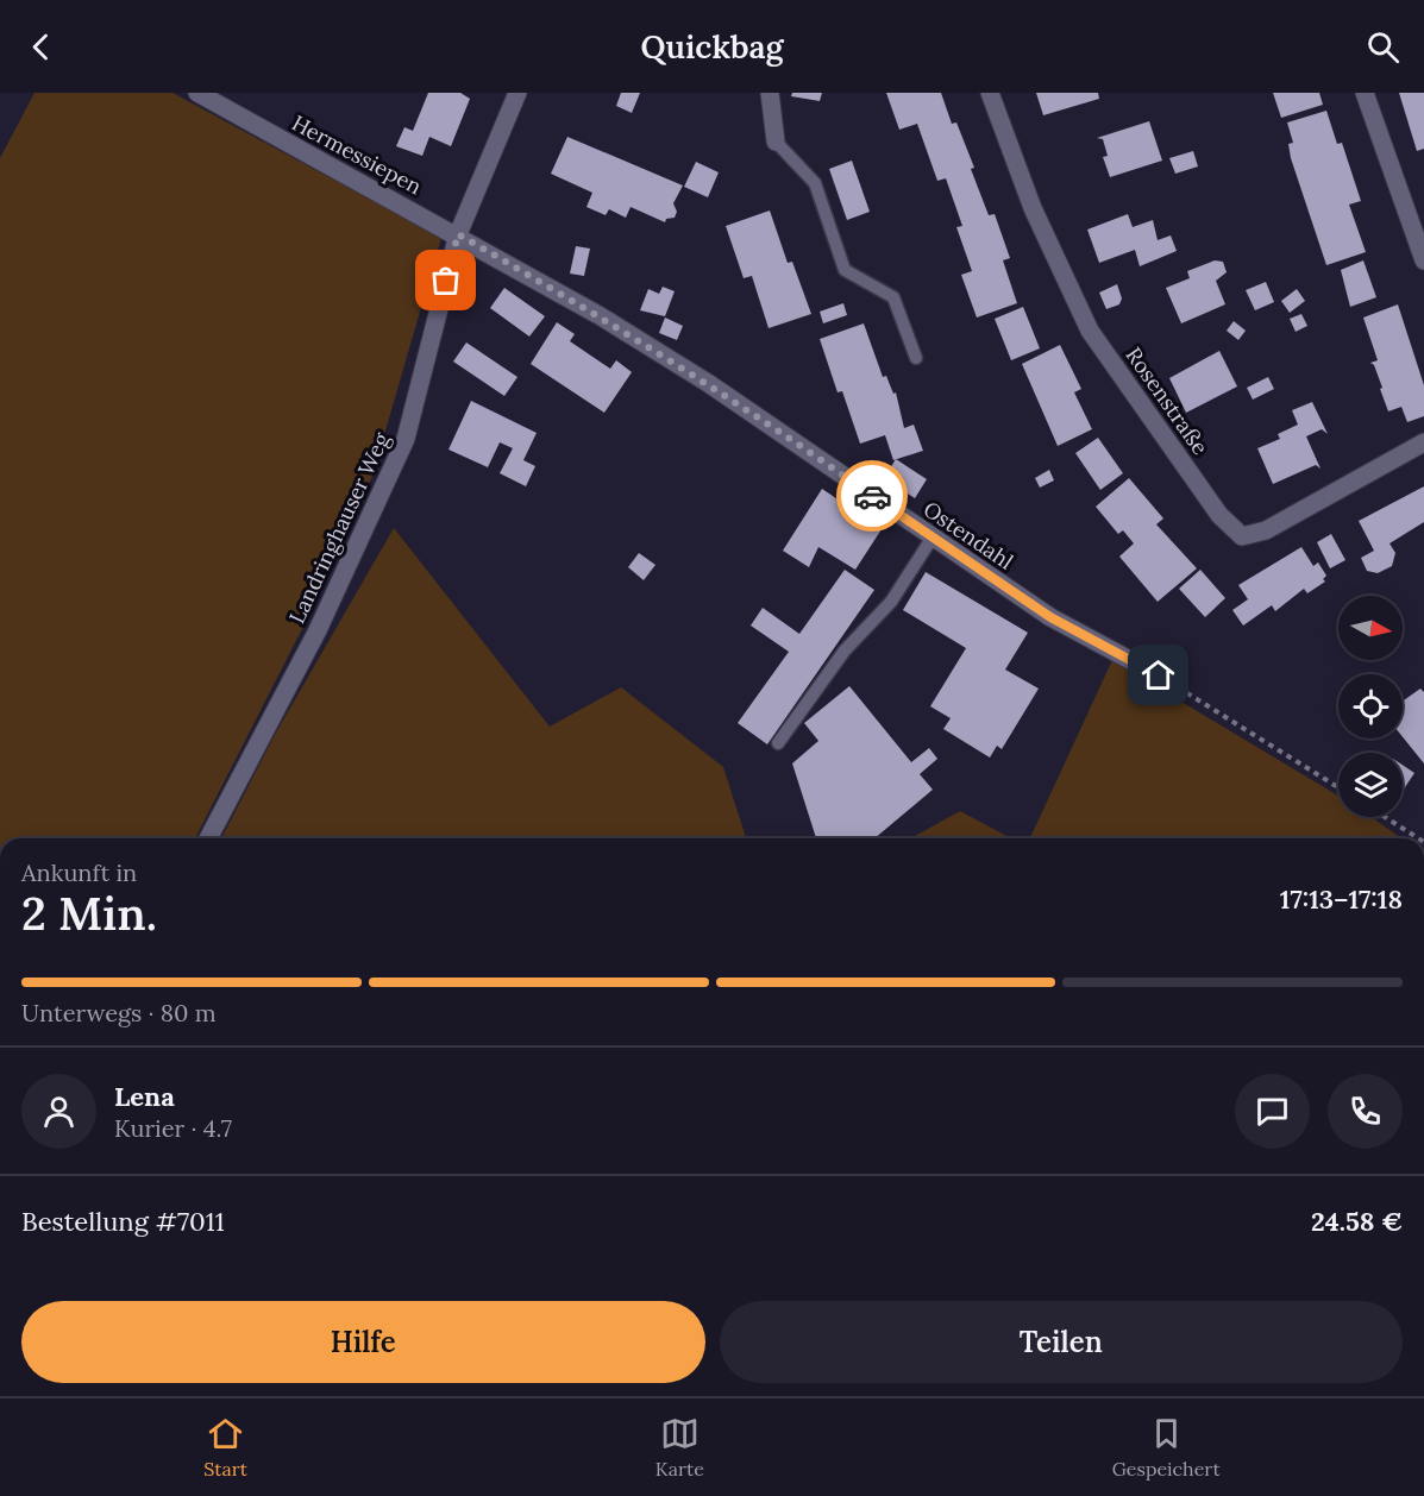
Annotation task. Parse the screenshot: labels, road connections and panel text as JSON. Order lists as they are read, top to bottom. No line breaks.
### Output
{"streets":{"street":["Hermessiepen","Rosenstraße","Landringhauser Weg","Ostendahl"]},"crossings":[["Hermessiepen","Landringhauser Weg"],["Hermessiepen","Ostendahl"],["Landringhauser Weg","Ostendahl"]],"north":"right","page":{"header":"Quickbag","heading":["2 Min.","Ankunft in","17:13–17:18"],"panel":["Lena","Kurier · 4.7","Bestellung #7011","24.58 €"],"bar":"Unterwegs · 80 m","buttons":["Hilfe","Teilen"],"tabs":["Start","Karte","Gespeichert"]}}
